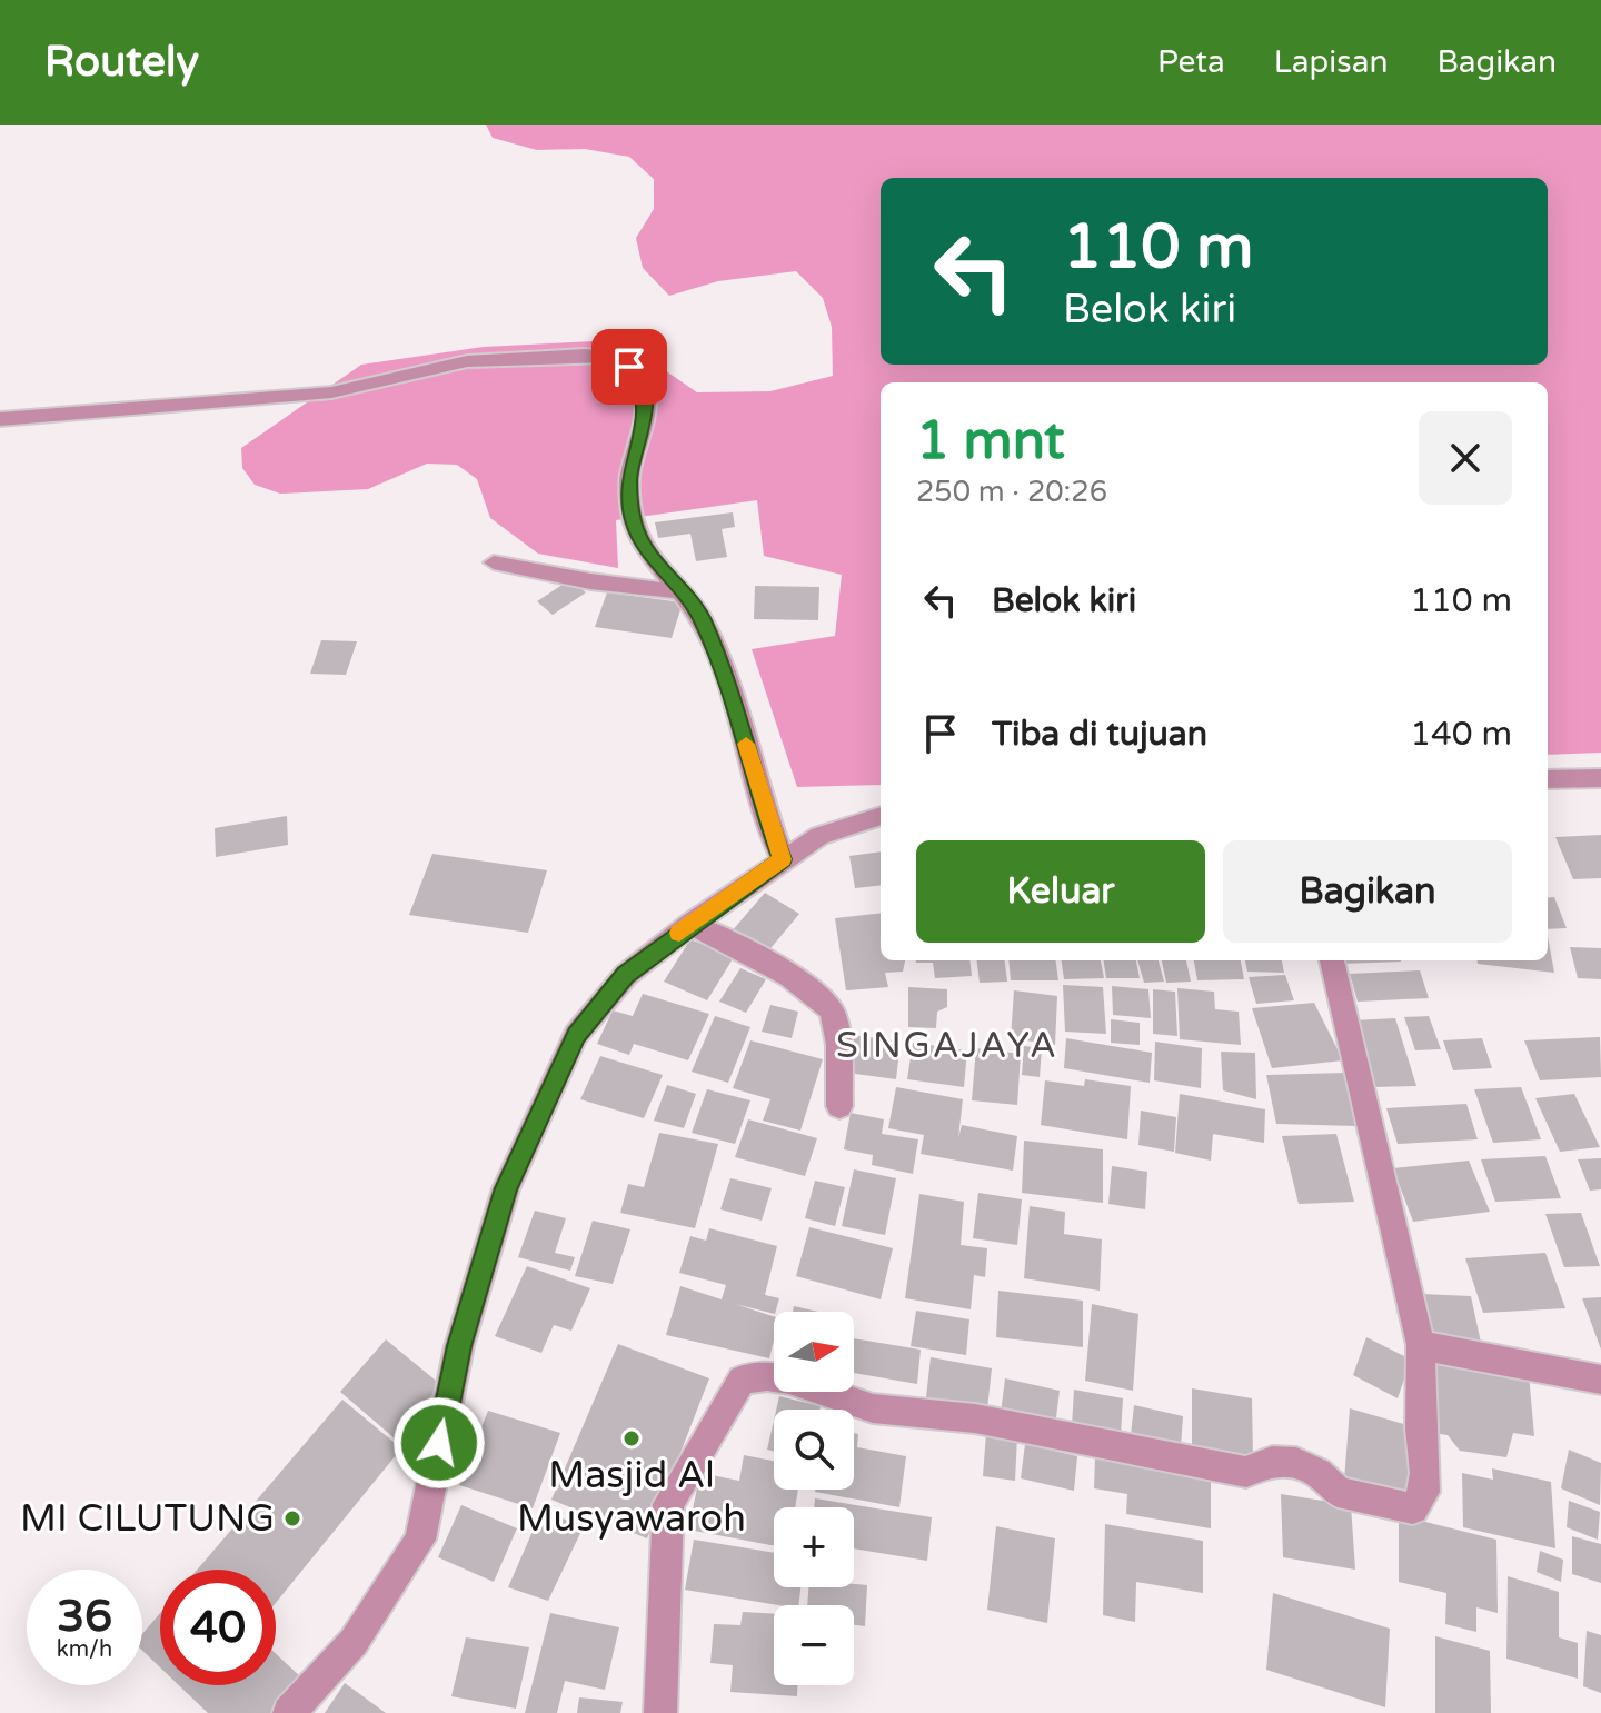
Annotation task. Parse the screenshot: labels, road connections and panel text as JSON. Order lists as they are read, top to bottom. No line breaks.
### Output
{"districts":["SINGAJAYA"],"places":["Masjid Al Musyawaroh","MI CILUTUNG"],"north":"right","page":{"header":"Routely","nav":["Peta","Lapisan","Bagikan"],"turn":["110 m","Belok kiri"],"heading":["1 mnt","250 m · 20:26"],"list":[{"name":"Belok kiri","value":"110 m"},{"name":"Tiba di tujuan","value":"140 m"}],"buttons":["Keluar","Bagikan"],"map_buttons":["+","−"],"speed":"36 km/h","limit":"40"}}
